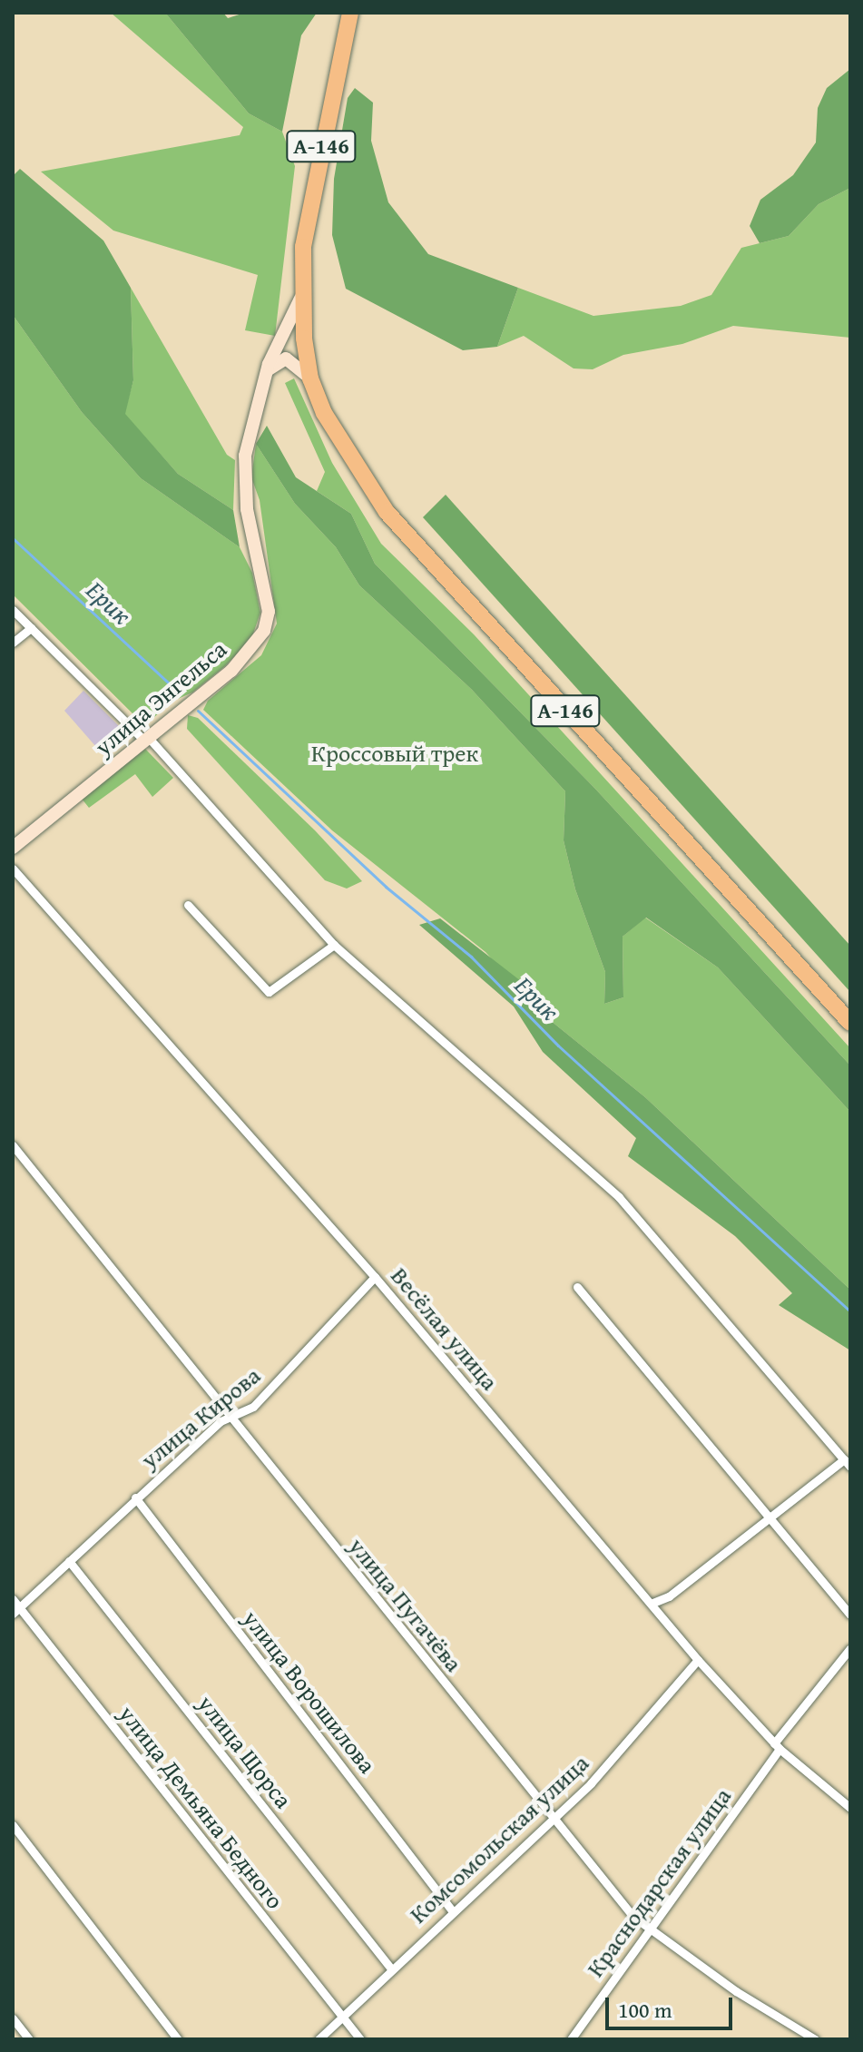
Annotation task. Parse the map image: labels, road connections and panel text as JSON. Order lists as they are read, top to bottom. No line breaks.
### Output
{"streets":{"highway":["А-146"],"street":["улица Энгельса","Весёлая улица","улица Кирова","улица Пугачёва","улица Ворошилова","улица Щорса","улица Демьяна Бедного","Комсомольская улица","Краснодарская улица"]},"crossings":[["А-146","улица Энгельса"],["Весёлая улица","улица Кирова"],["Весёлая улица","Комсомольская улица"],["Весёлая улица","Краснодарская улица"],["улица Кирова","улица Пугачёва"],["улица Кирова","улица Ворошилова"],["улица Кирова","улица Щорса"],["улица Кирова","улица Демьяна Бедного"],["улица Пугачёва","Комсомольская улица"],["улица Пугачёва","Краснодарская улица"],["улица Ворошилова","Комсомольская улица"],["улица Щорса","Комсомольская улица"],["улица Демьяна Бедного","Комсомольская улица"]],"water":["Ерик"],"parks":["Кроссовый трек"],"scale_bar":"100 m"}
